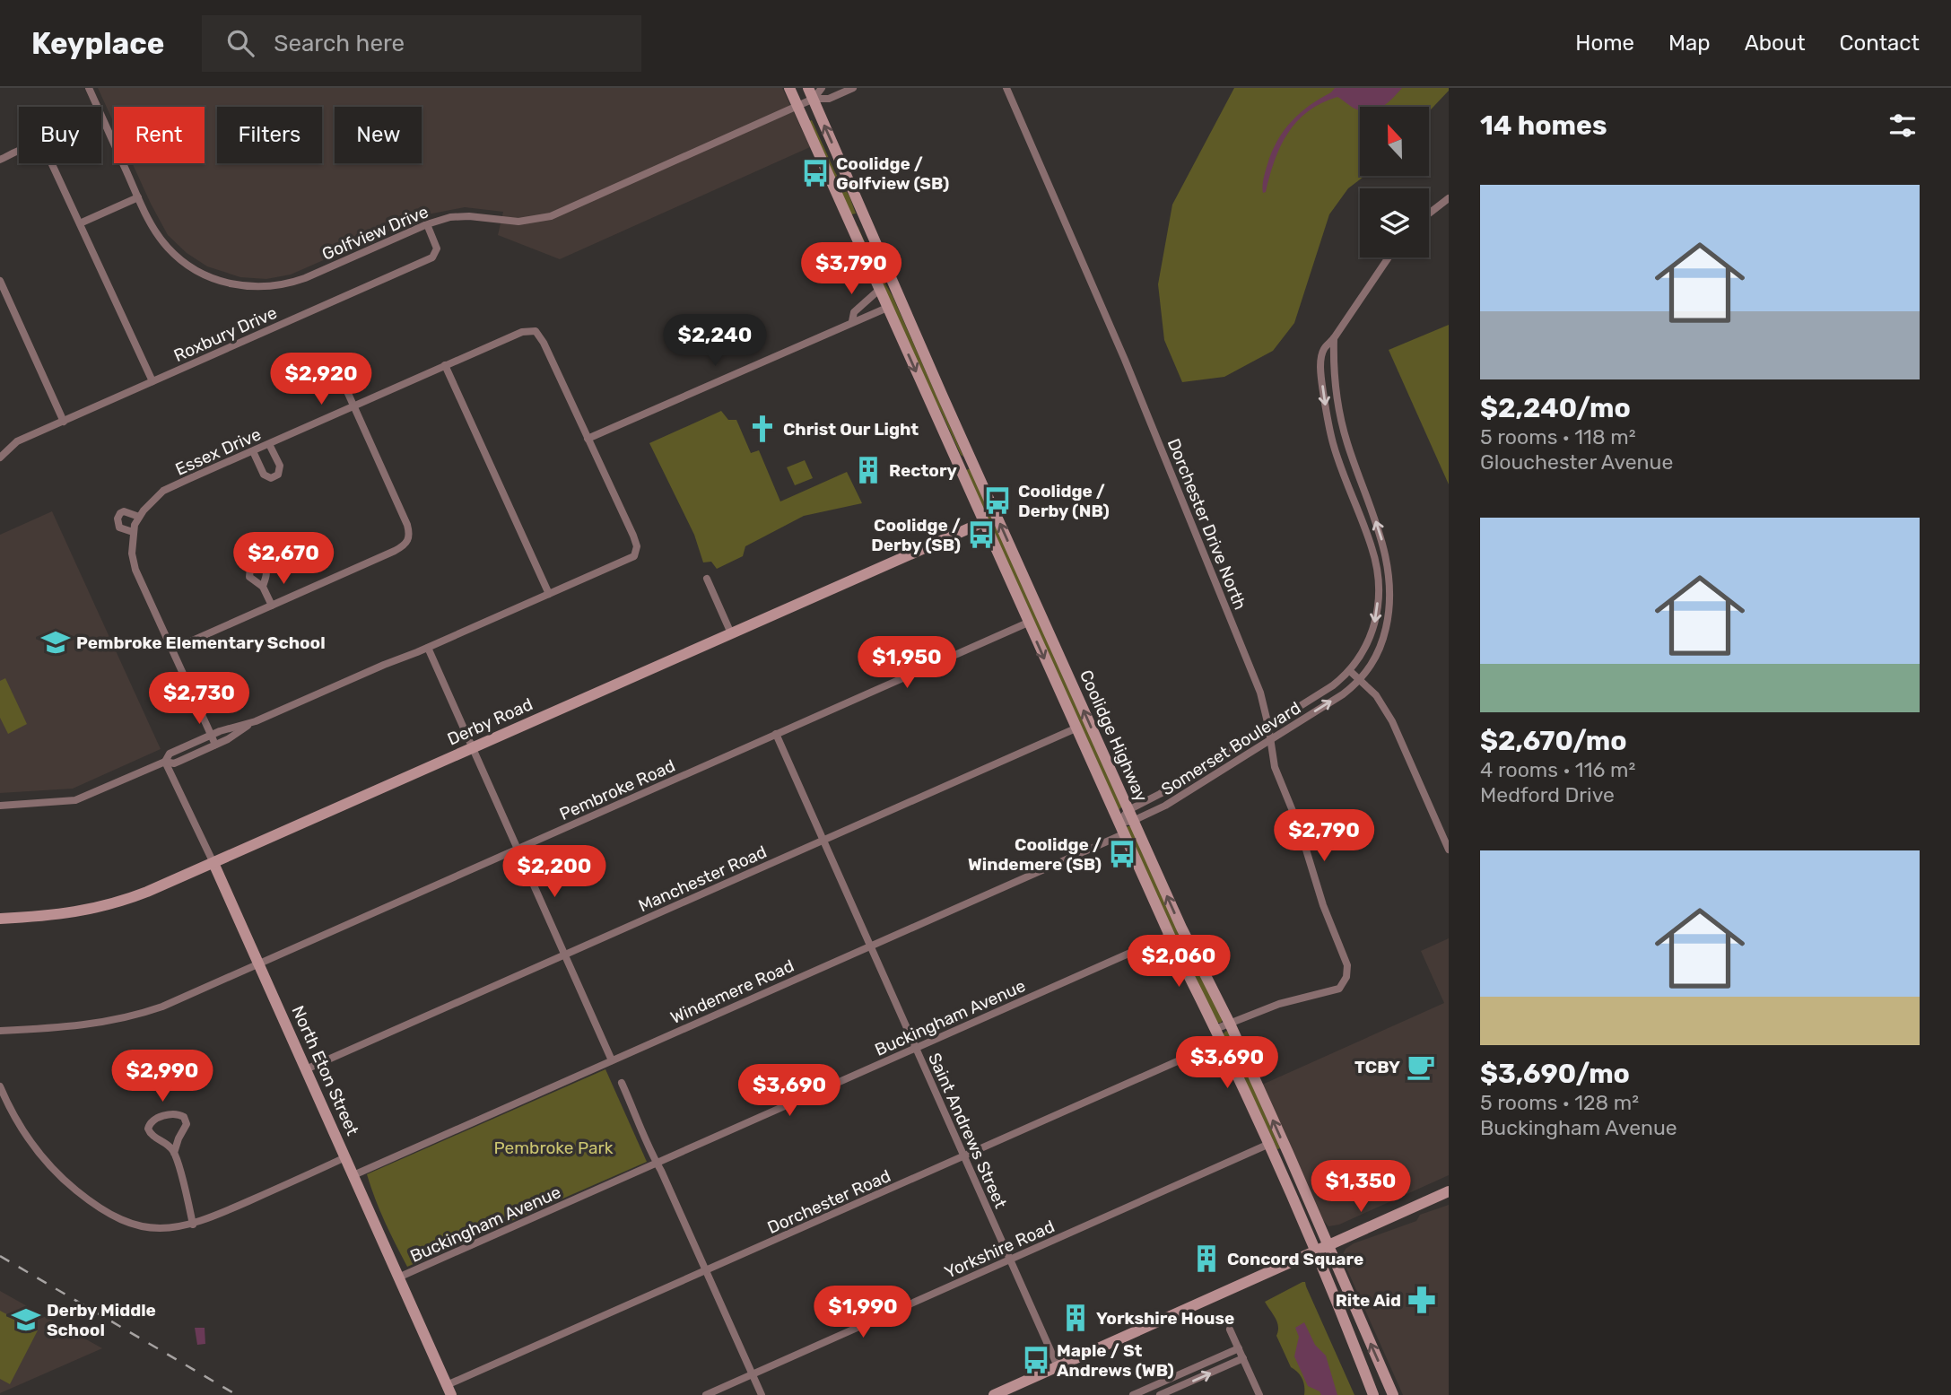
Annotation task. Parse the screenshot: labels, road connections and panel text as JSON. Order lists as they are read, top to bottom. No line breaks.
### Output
{"streets":{"main road":["Derby Road","Coolidge Highway","North Eton Street"],"street":["Golfview Drive","Roxbury Drive","Essex Drive","Dorchester Drive North","Somerset Boulevard","Pembroke Road","Manchester Road","Windemere Road","Buckingham Avenue","Saint Andrews Street","Dorchester Road","Yorkshire Road"]},"crossings":[["Golfview Drive","Roxbury Drive"],["Golfview Drive","Coolidge Highway"],["Dorchester Drive North","Coolidge Highway"],["Dorchester Drive North","Somerset Boulevard"],["Derby Road","Coolidge Highway"],["Derby Road","North Eton Street"],["Coolidge Highway","Somerset Boulevard"],["Coolidge Highway","Pembroke Road"],["Coolidge Highway","Manchester Road"],["Coolidge Highway","Windemere Road"],["Coolidge Highway","Buckingham Avenue"],["Coolidge Highway","Dorchester Road"],["Coolidge Highway","Yorkshire Road"],["Somerset Boulevard","Windemere Road"],["Pembroke Road","North Eton Street"],["Pembroke Road","Saint Andrews Street"],["Manchester Road","North Eton Street"],["Manchester Road","Saint Andrews Street"],["Windemere Road","North Eton Street"],["Windemere Road","Saint Andrews Street"],["Buckingham Avenue","North Eton Street"],["Buckingham Avenue","Saint Andrews Street"],["North Eton Street","Dorchester Road"],["Saint Andrews Street","Dorchester Road"],["Saint Andrews Street","Yorkshire Road"]],"parks":["Pembroke Park"],"places":{"bus stop":["Coolidge / Golfview (SB)","Coolidge / Derby (NB)","Coolidge / Derby (SB)","Coolidge / Windemere (SB)","Maple / St Andrews (WB)"],"church":["Christ Our Light"],"building":["Rectory","Concord Square","Yorkshire House"],"school or university":["Pembroke Elementary School","Derby Middle School"],"cafe":["TCBY"],"pharmacy":["Rite Aid"]},"north":"top","page":{"header":"Keyplace","search":"Search here","nav":["Home","Map","About","Contact"],"heading":"14 homes","chip":["Buy","Rent","Filters","New"],"list":[{"name":"$2,240/mo","note":"5 rooms · 118 m² · Glouchester Avenue"},{"name":"$2,670/mo","note":"4 rooms · 116 m² · Medford Drive"},{"name":"$3,690/mo","note":"5 rooms · 128 m² · Buckingham Avenue"}],"price":["$3,790","$2,240","$2,920","$2,670","$1,950","$2,730","$2,790","$2,200","$2,060","$3,690","$2,990","$3,690","$1,350","$1,990"]}}
